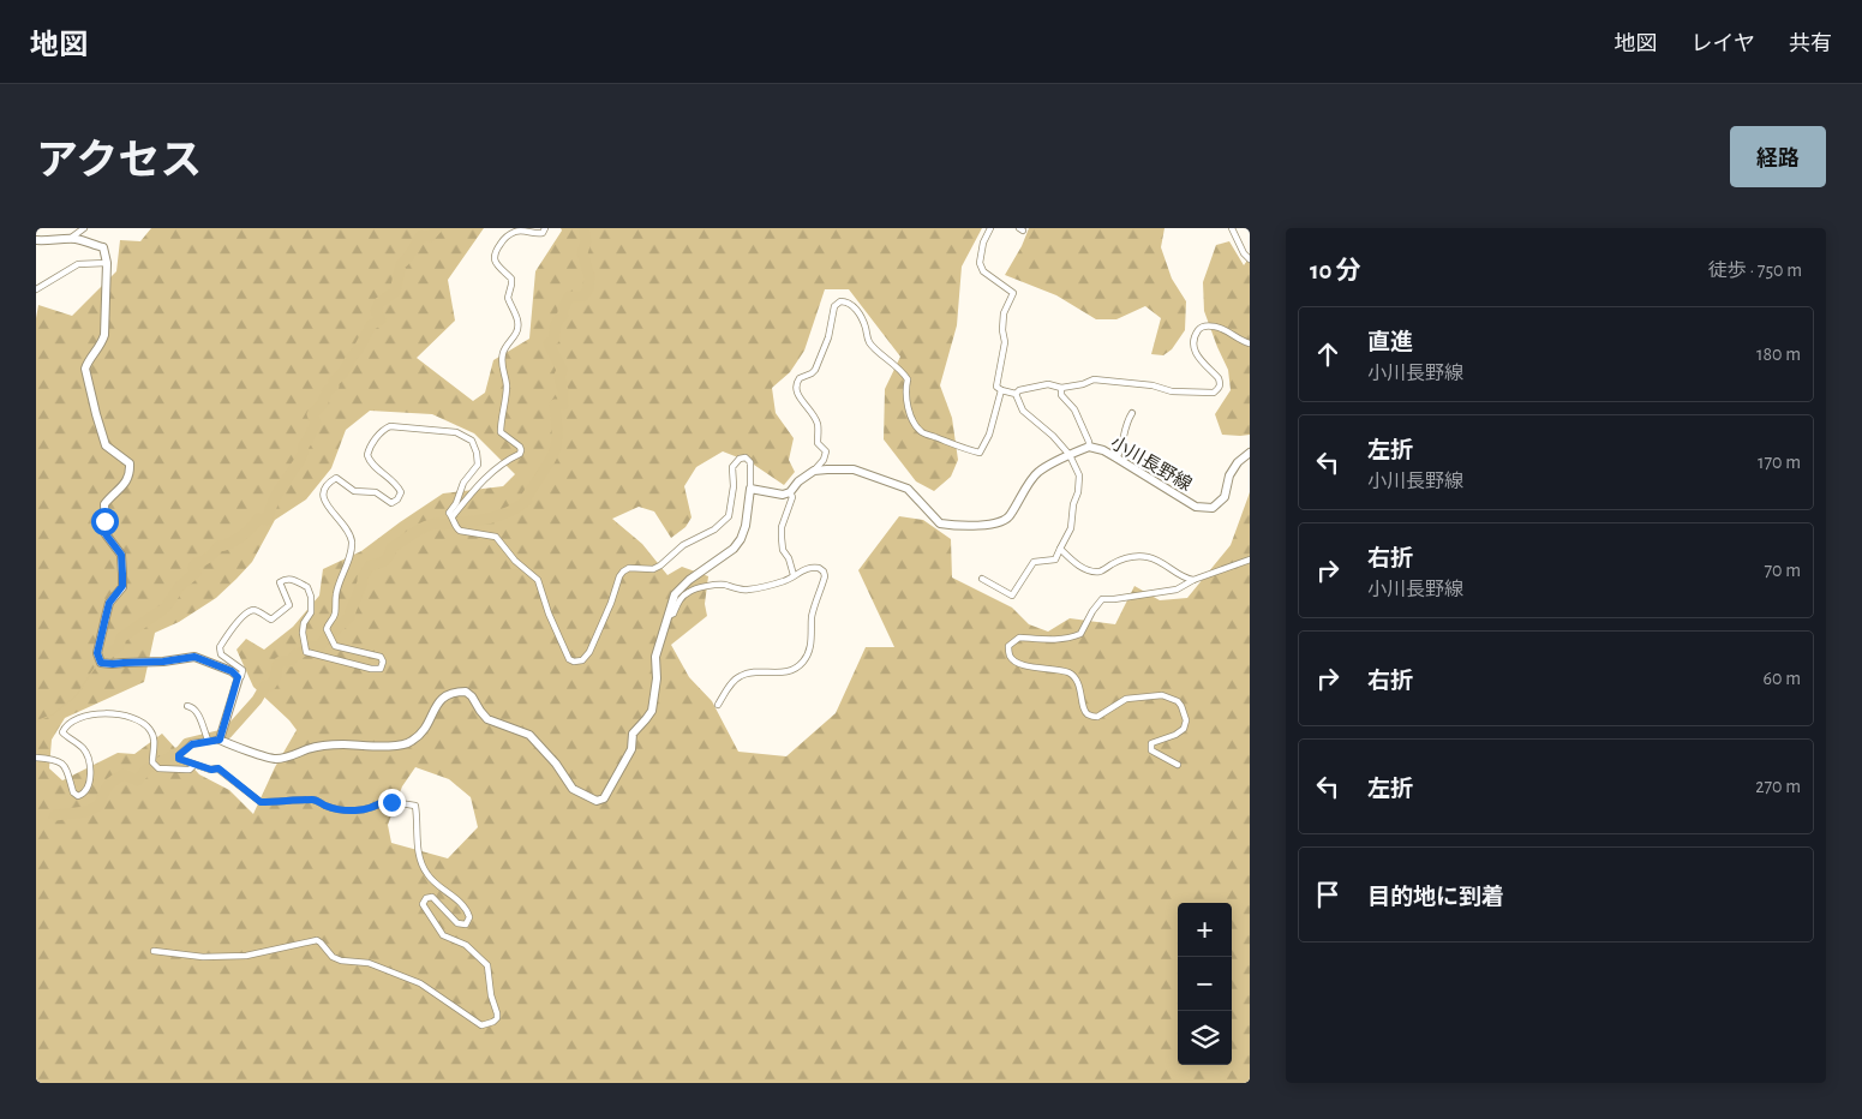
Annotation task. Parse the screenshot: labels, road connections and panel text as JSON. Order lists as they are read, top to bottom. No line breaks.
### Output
{"streets":{"main road":["小川長野線"]},"page":{"header":"地図","nav":["地図","レイヤ","共有"],"title":"アクセス","buttons":"経路","heading":["10 分","徒歩 · 750 m"],"list":[["直進","小川長野線","180 m"],["左折","小川長野線","170 m"],["右折","小川長野線","70 m"],["右折","60 m"],["左折","270 m"],"目的地に到着"],"map_buttons":["+","−"]}}
